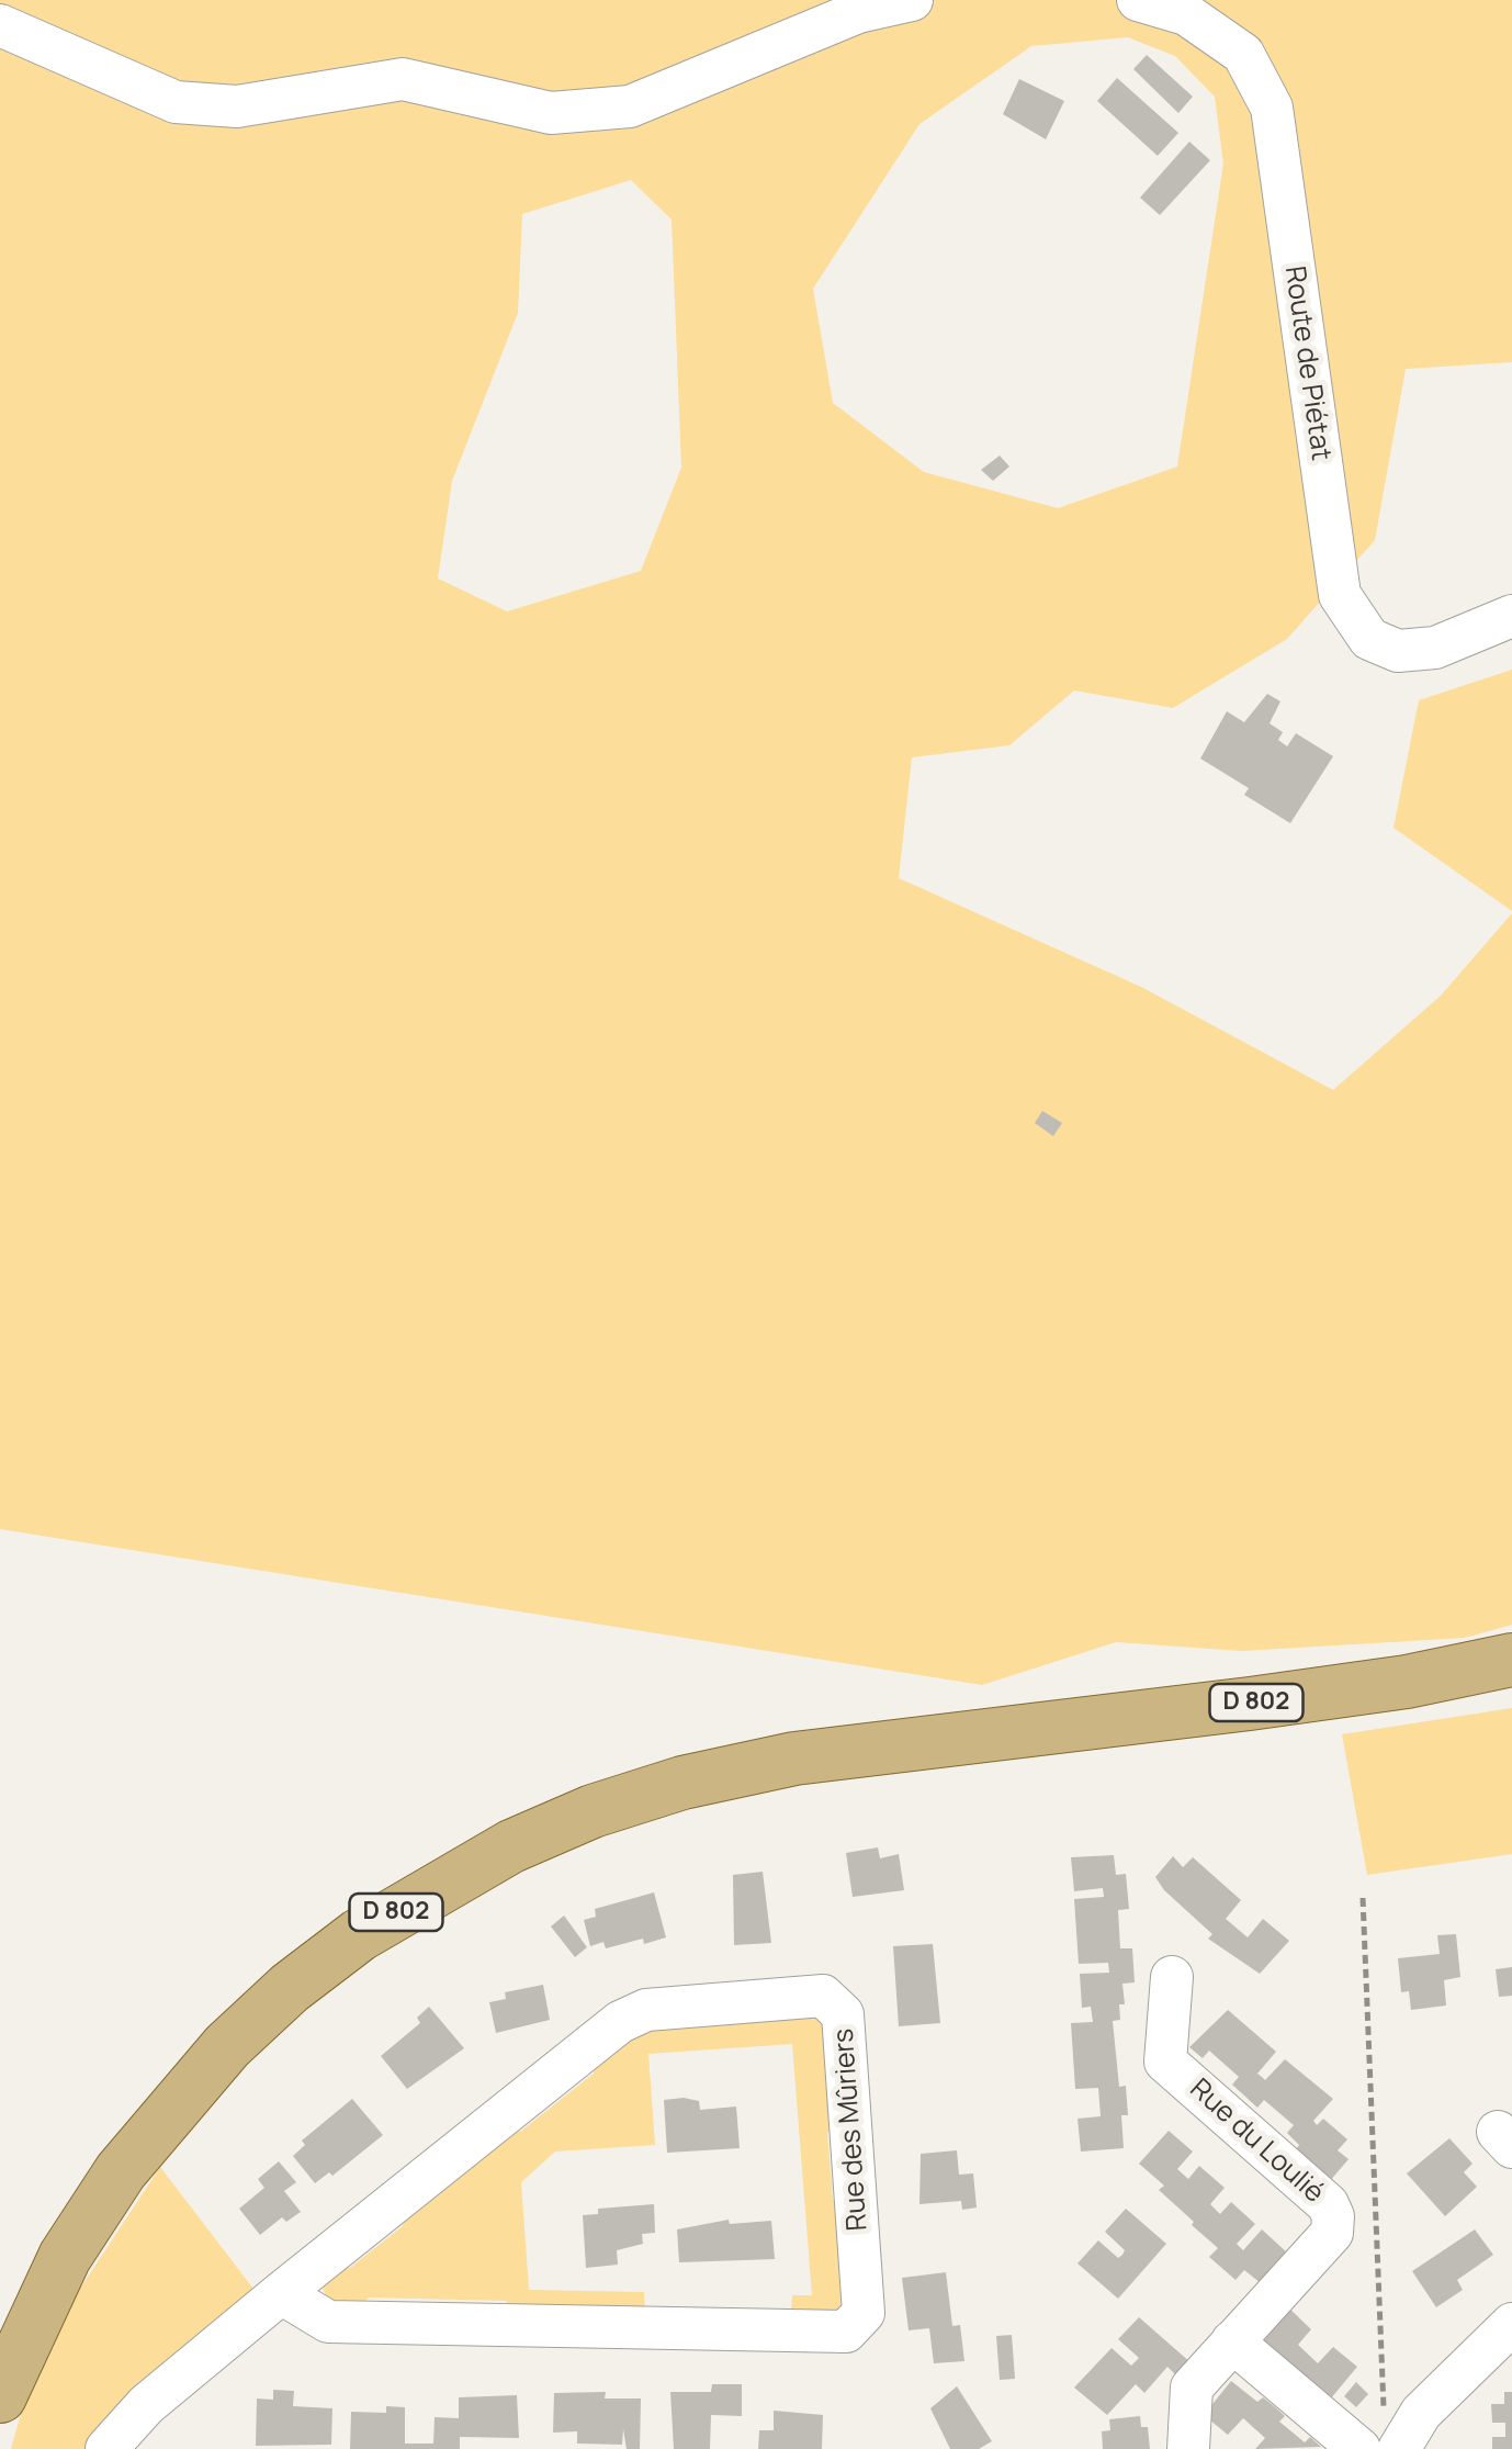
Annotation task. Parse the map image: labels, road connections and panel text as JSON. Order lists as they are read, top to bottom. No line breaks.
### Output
{"streets":{"main road":["D 802"],"street":["Route de Piétat","Rue des Mûriers","Rue du Loulié"]}}
